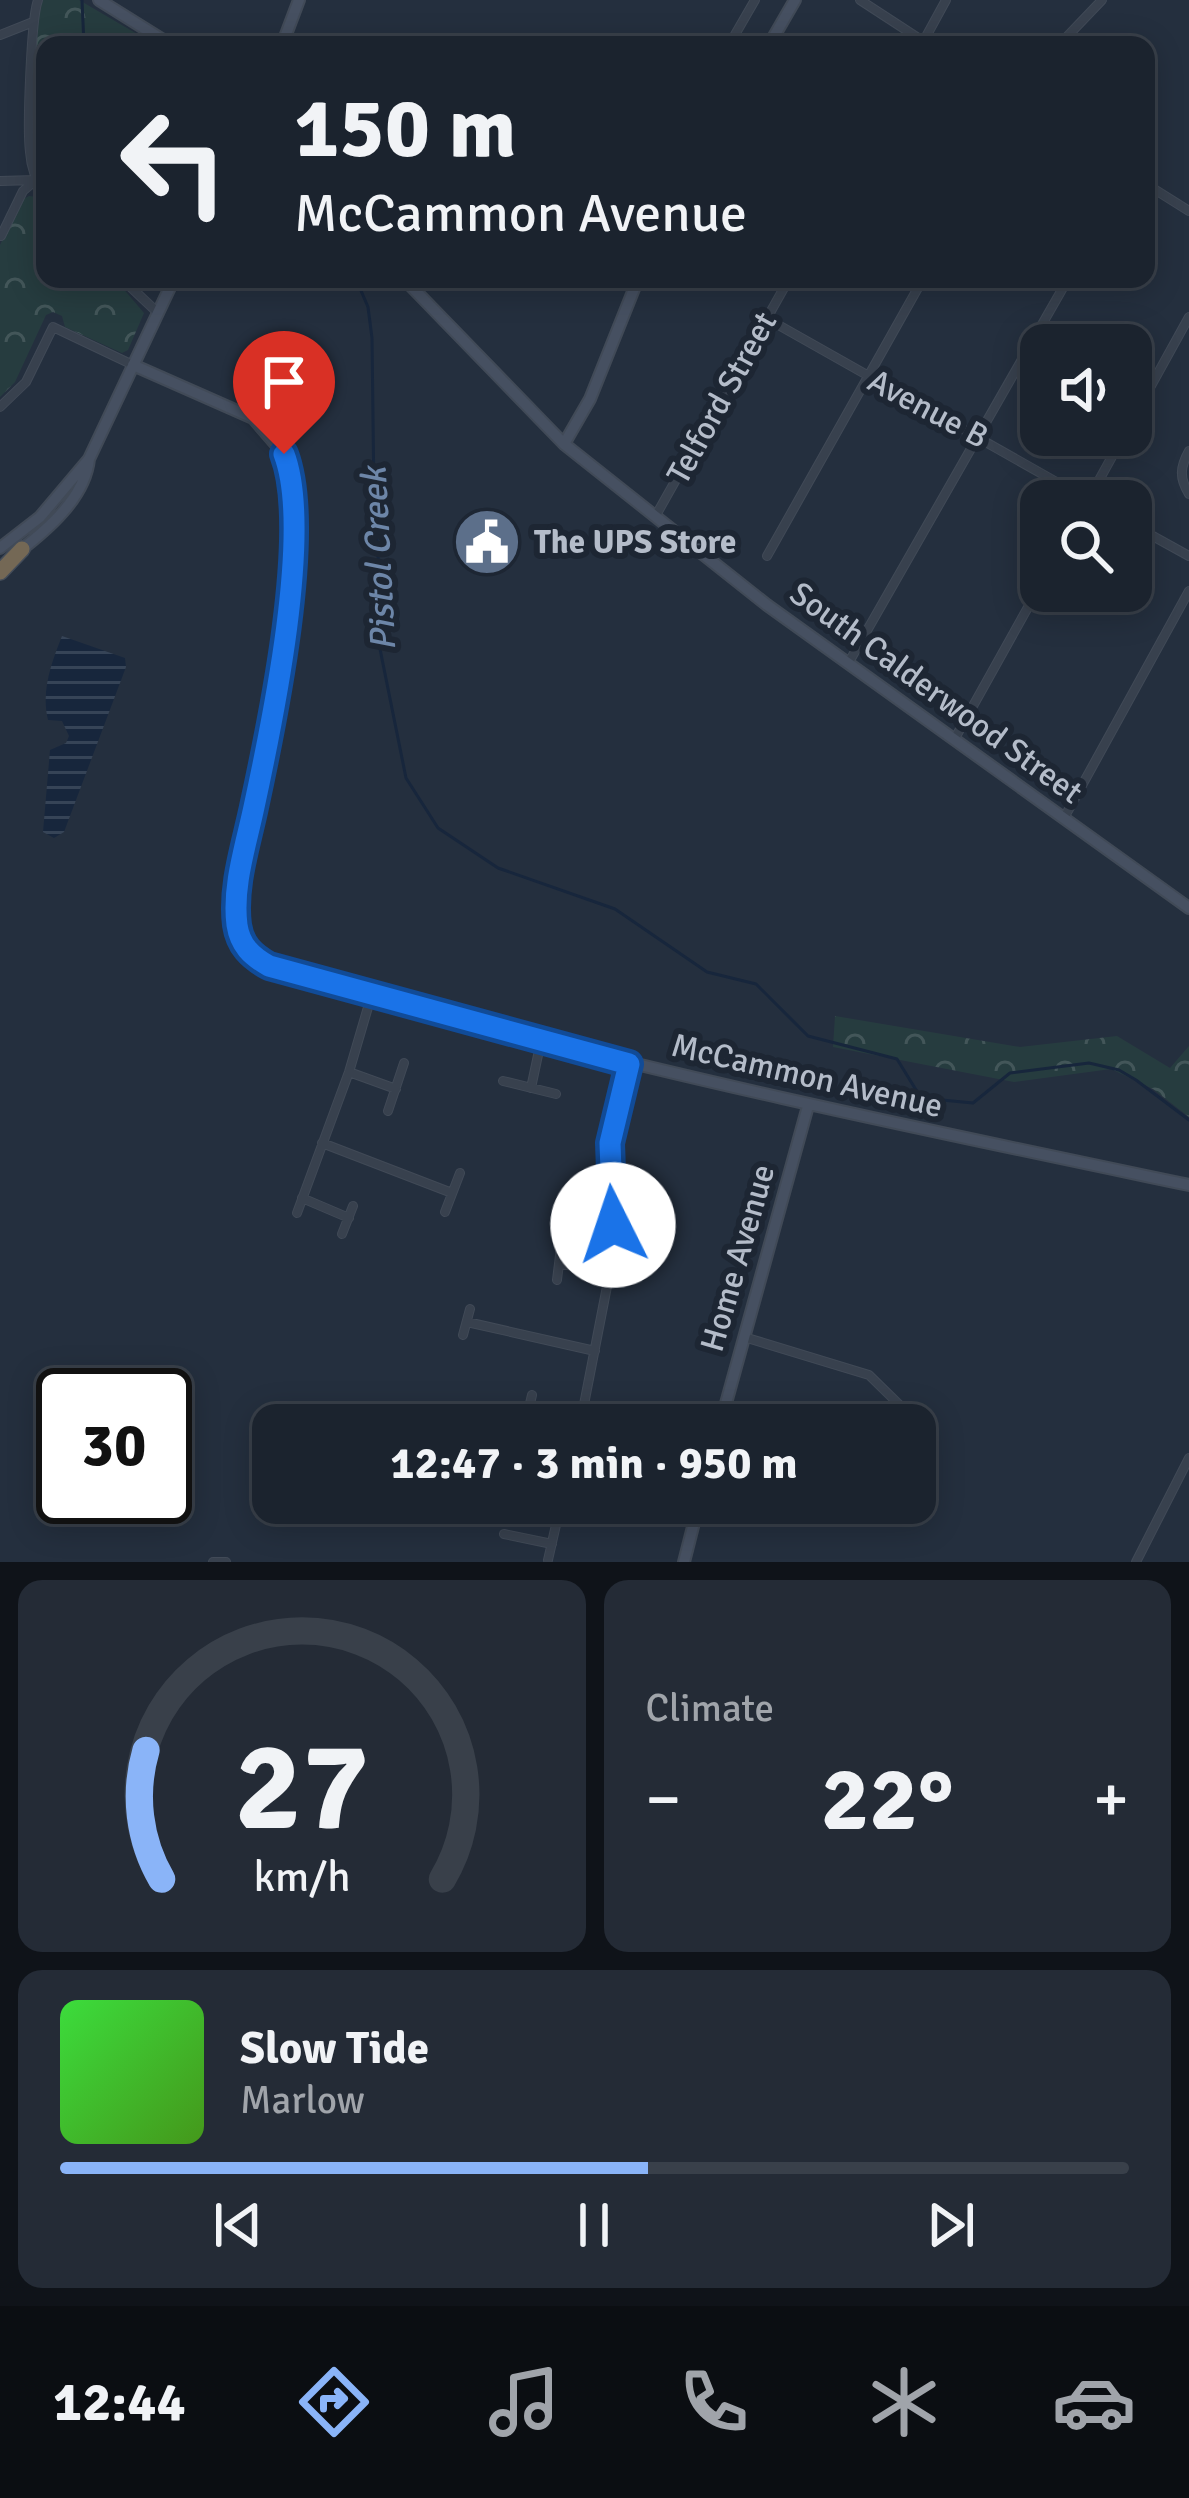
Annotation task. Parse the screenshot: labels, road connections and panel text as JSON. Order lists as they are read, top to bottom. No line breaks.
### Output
{"streets":{"street":["Telford Street","Avenue B","South Calderwood Street","McCammon Avenue","Home Avenue"]},"crossings":[["Telford Street","Avenue B"],["Telford Street","South Calderwood Street"],["McCammon Avenue","Home Avenue"]],"water":["Pistol Creek"],"places":{"public building":["The UPS Store"]},"page":{"turn":["150 m","McCammon Avenue"],"limit":"30","trip":"12:47 · 3 min · 950 m","tile":"Climate","heat":["−","22°","+"],"song":["Slow Tide","Marlow"],"tabs":"12:44","gauge":["27","km/h"]}}
